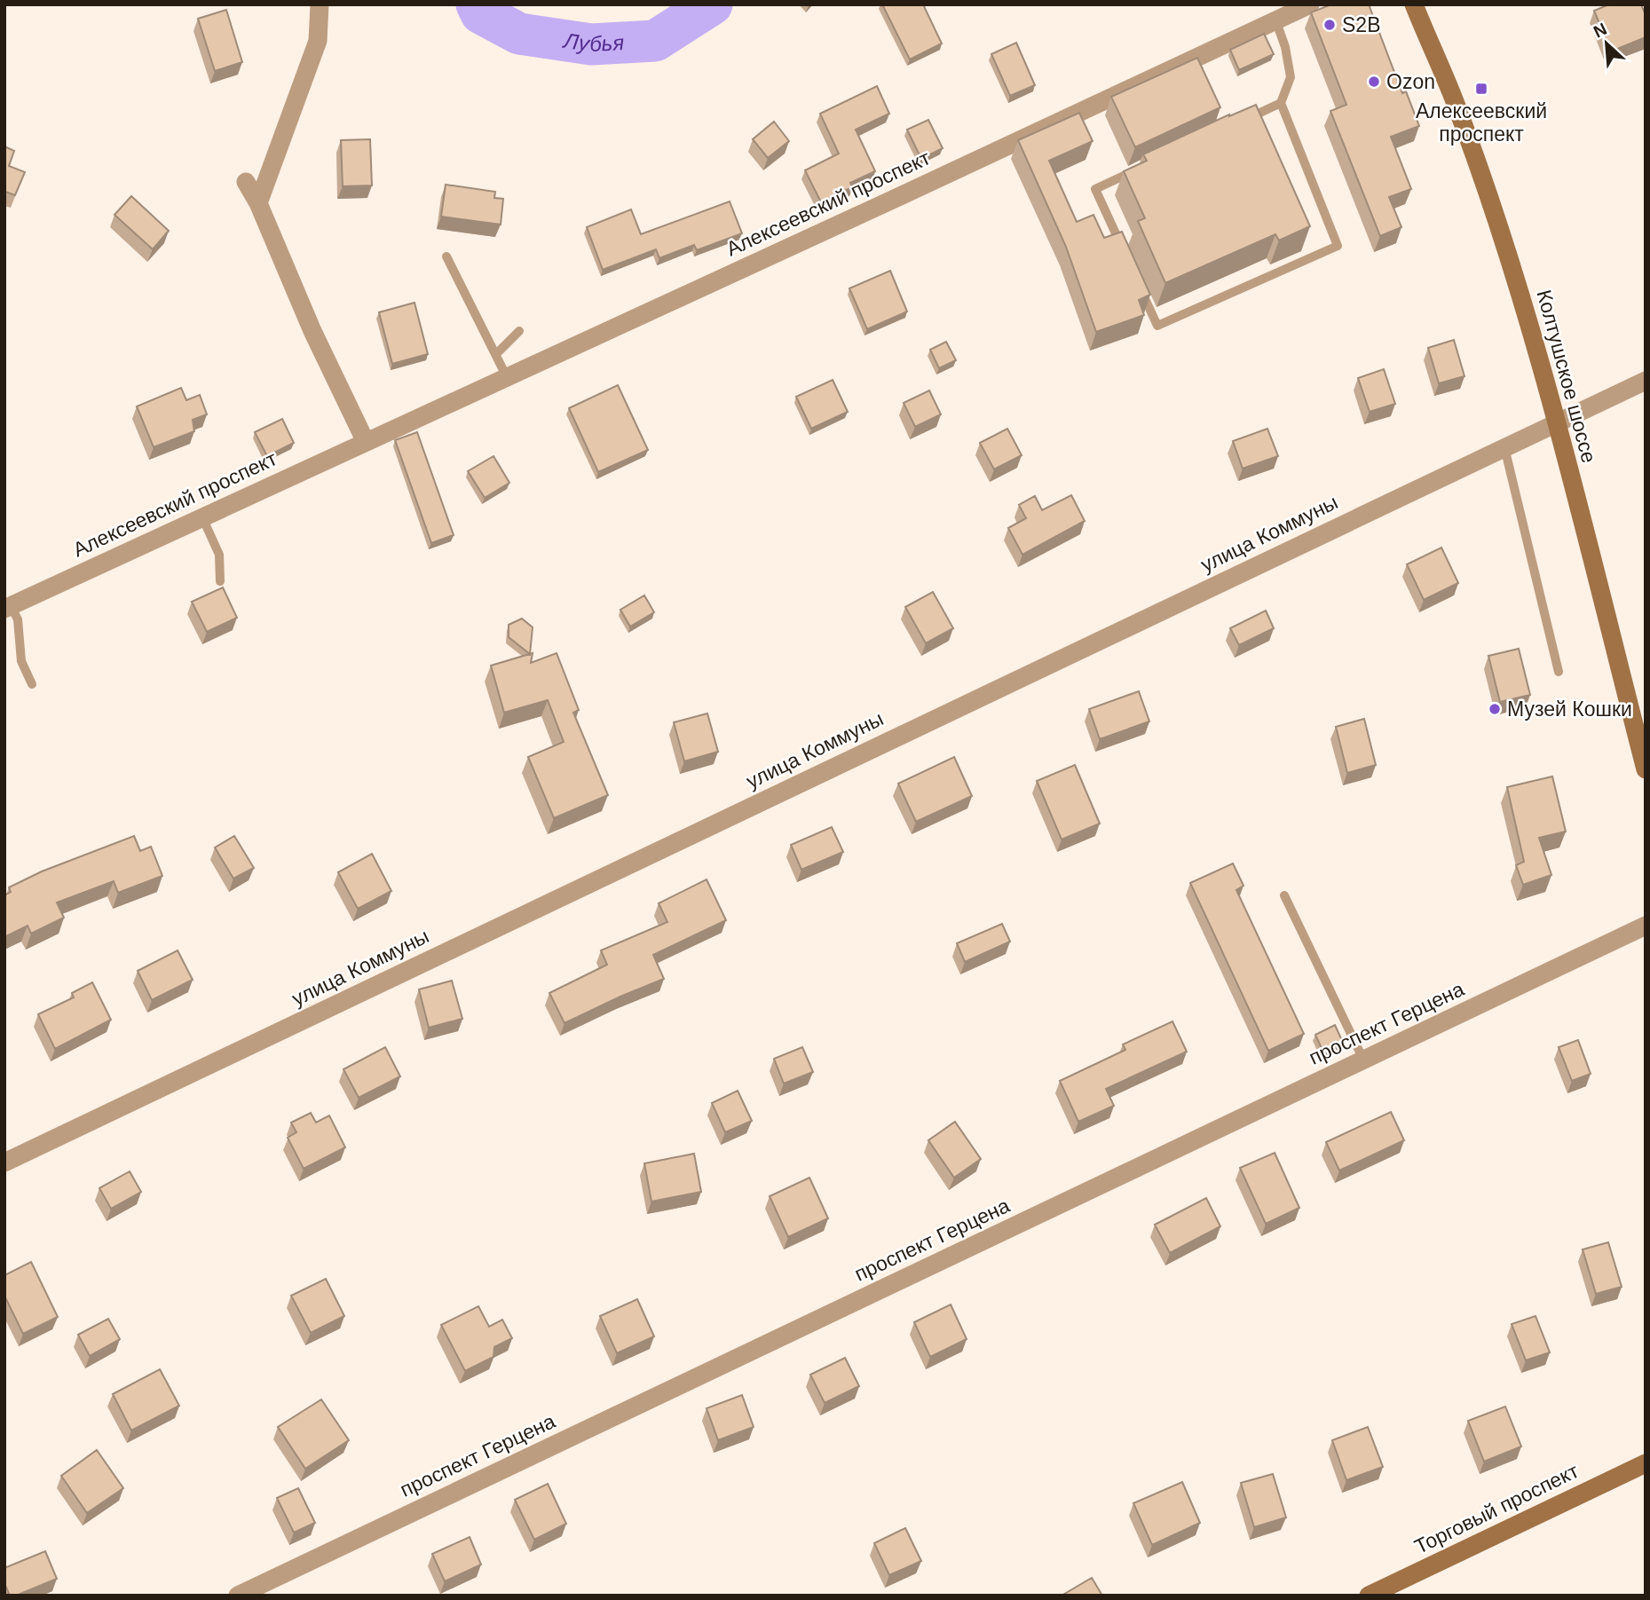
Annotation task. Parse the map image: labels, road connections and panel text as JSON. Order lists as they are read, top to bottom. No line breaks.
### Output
{"streets":{"main road":["Колтушское шоссе","Торговый проспект"],"street":["Алексеевский проспект","улица Коммуны","проспект Герцена"]},"crossings":[["Колтушское шоссе","улица Коммуны"]],"water":["Лубья"],"places":{"other":["S2B","Ozon","Музей Кошки"],"transit":["Алексеевский проспект"]},"north":"top left"}
